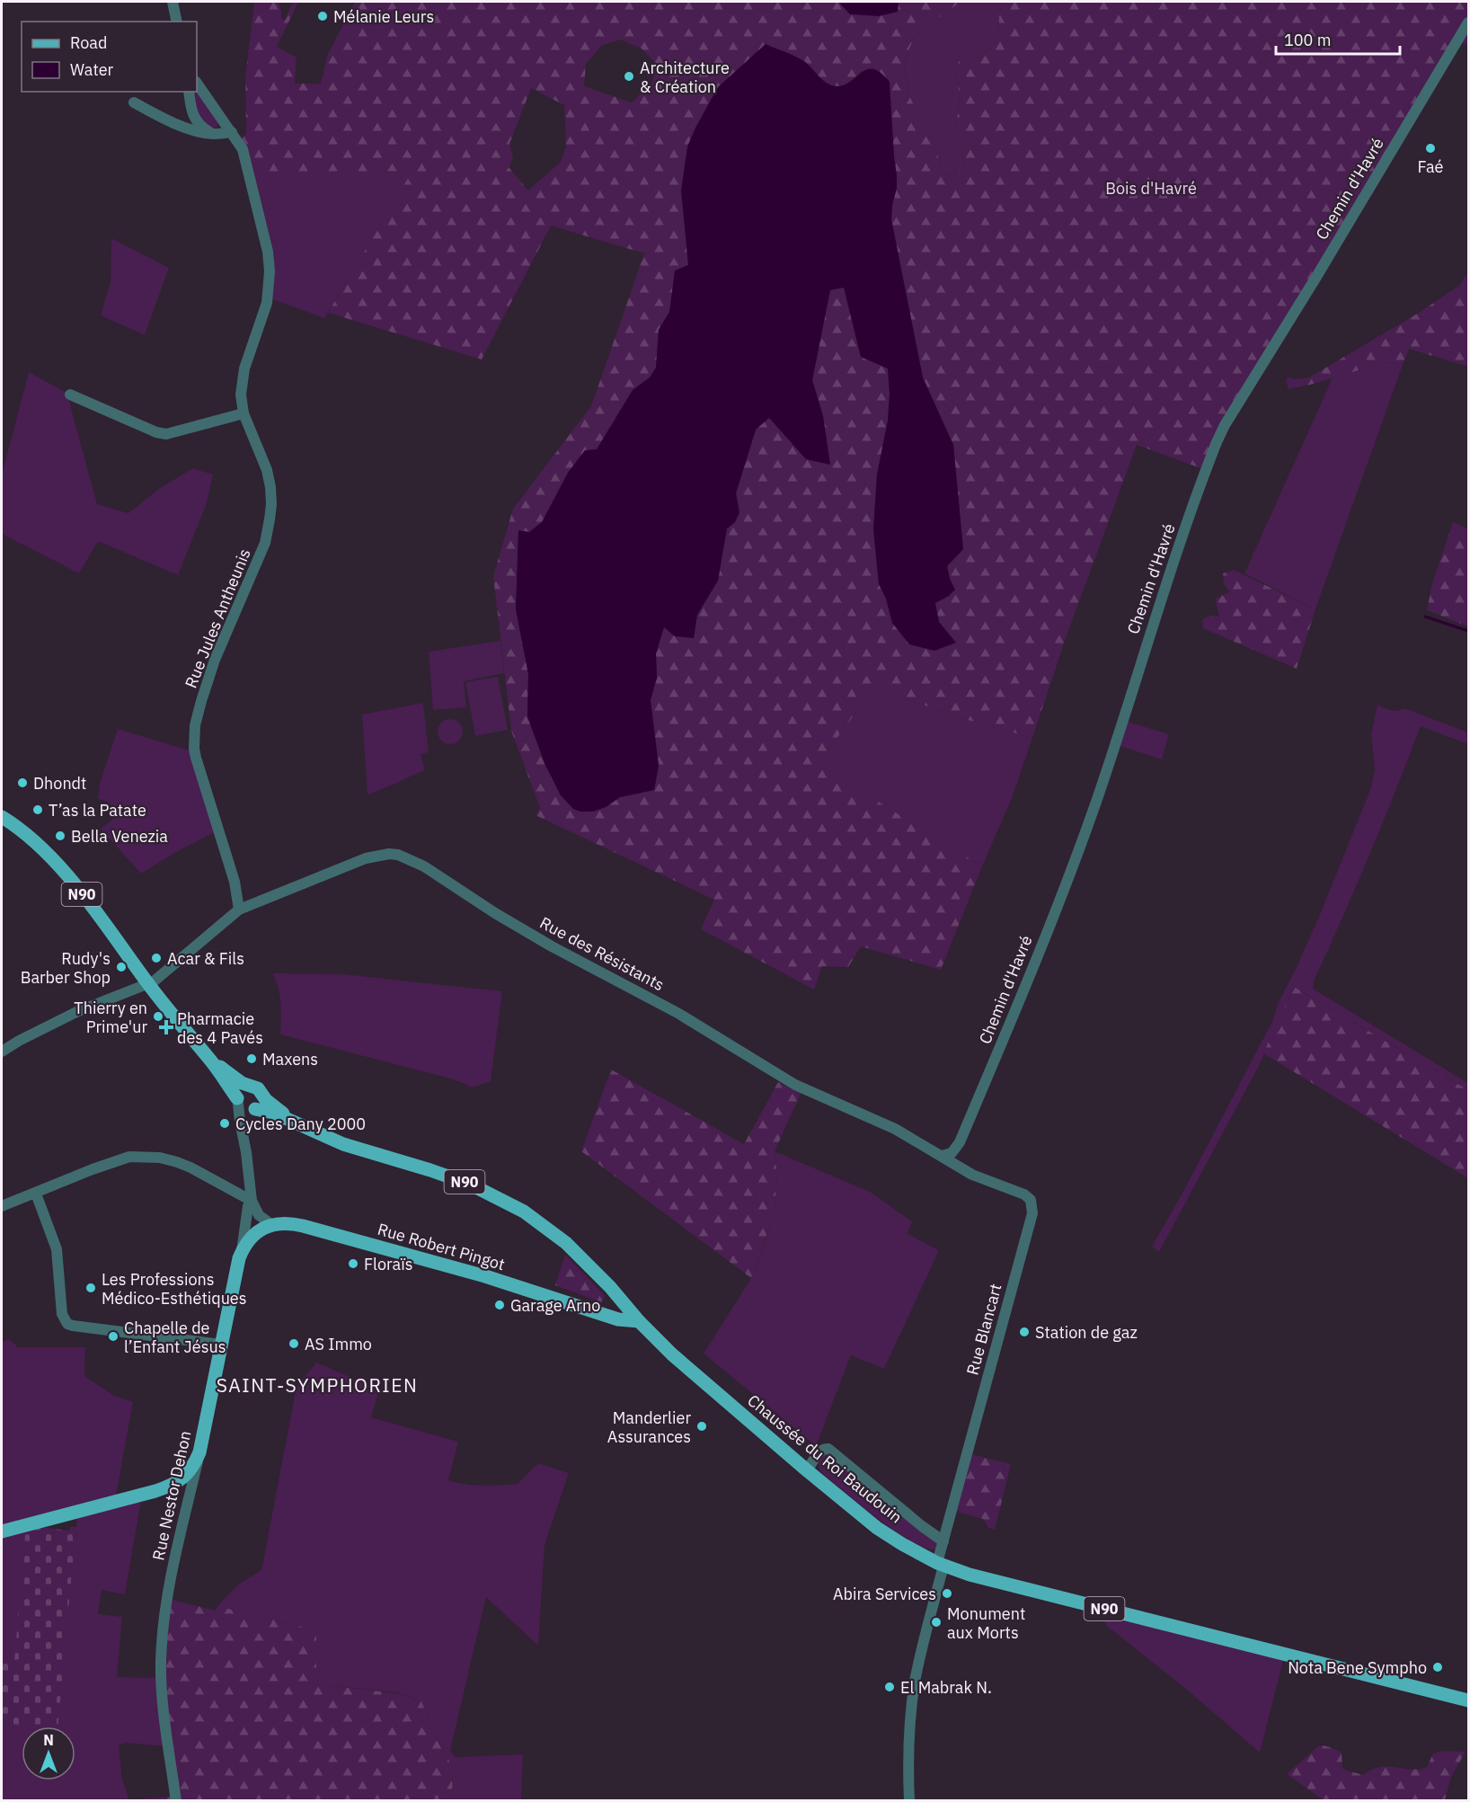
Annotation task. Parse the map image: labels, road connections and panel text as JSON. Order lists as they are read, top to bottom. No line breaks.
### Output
{"streets":{"main road":["N90","Rue Robert Pingot","Chaussée du Roi Baudouin","Rue Nestor Dehon"],"street":["Chemin d'Havré","Rue Jules Antheunis","Rue des Résistants","Rue Blancart"]},"crossings":[["Chemin d'Havré","Rue des Résistants"],["Chemin d'Havré","Rue Blancart"],["Rue Jules Antheunis","Rue des Résistants"],["N90","Chaussée du Roi Baudouin"],["N90","Rue Nestor Dehon"],["Rue des Résistants","Rue Blancart"],["Rue Robert Pingot","Chaussée du Roi Baudouin"],["Rue Blancart","Chaussée du Roi Baudouin"],["Chaussée du Roi Baudouin","Rue Nestor Dehon"]],"districts":["SAINT-SYMPHORIEN"],"parks":["Bois d'Havré"],"places":{"other":["Mélanie Leurs","Architecture & Création","Faé","Dhondt","T’as la Patate","Bella Venezia","Acar & Fils","Rudy's Barber Shop","Thierry en Prime'ur","Maxens","Cycles Dany 2000","Floraïs","Les Professions Médico-Esthétiques","Garage Arno","Station de gaz","Chapelle de l’Enfant Jésus","AS Immo","Manderlier Assurances","Abira Services","Monument aux Morts","Nota Bene Sympho","El Mabrak N."],"health":["Pharmacie des 4 Pavés"]},"legend":["Road","Water"],"scale_bar":"100 m","north":"top"}
